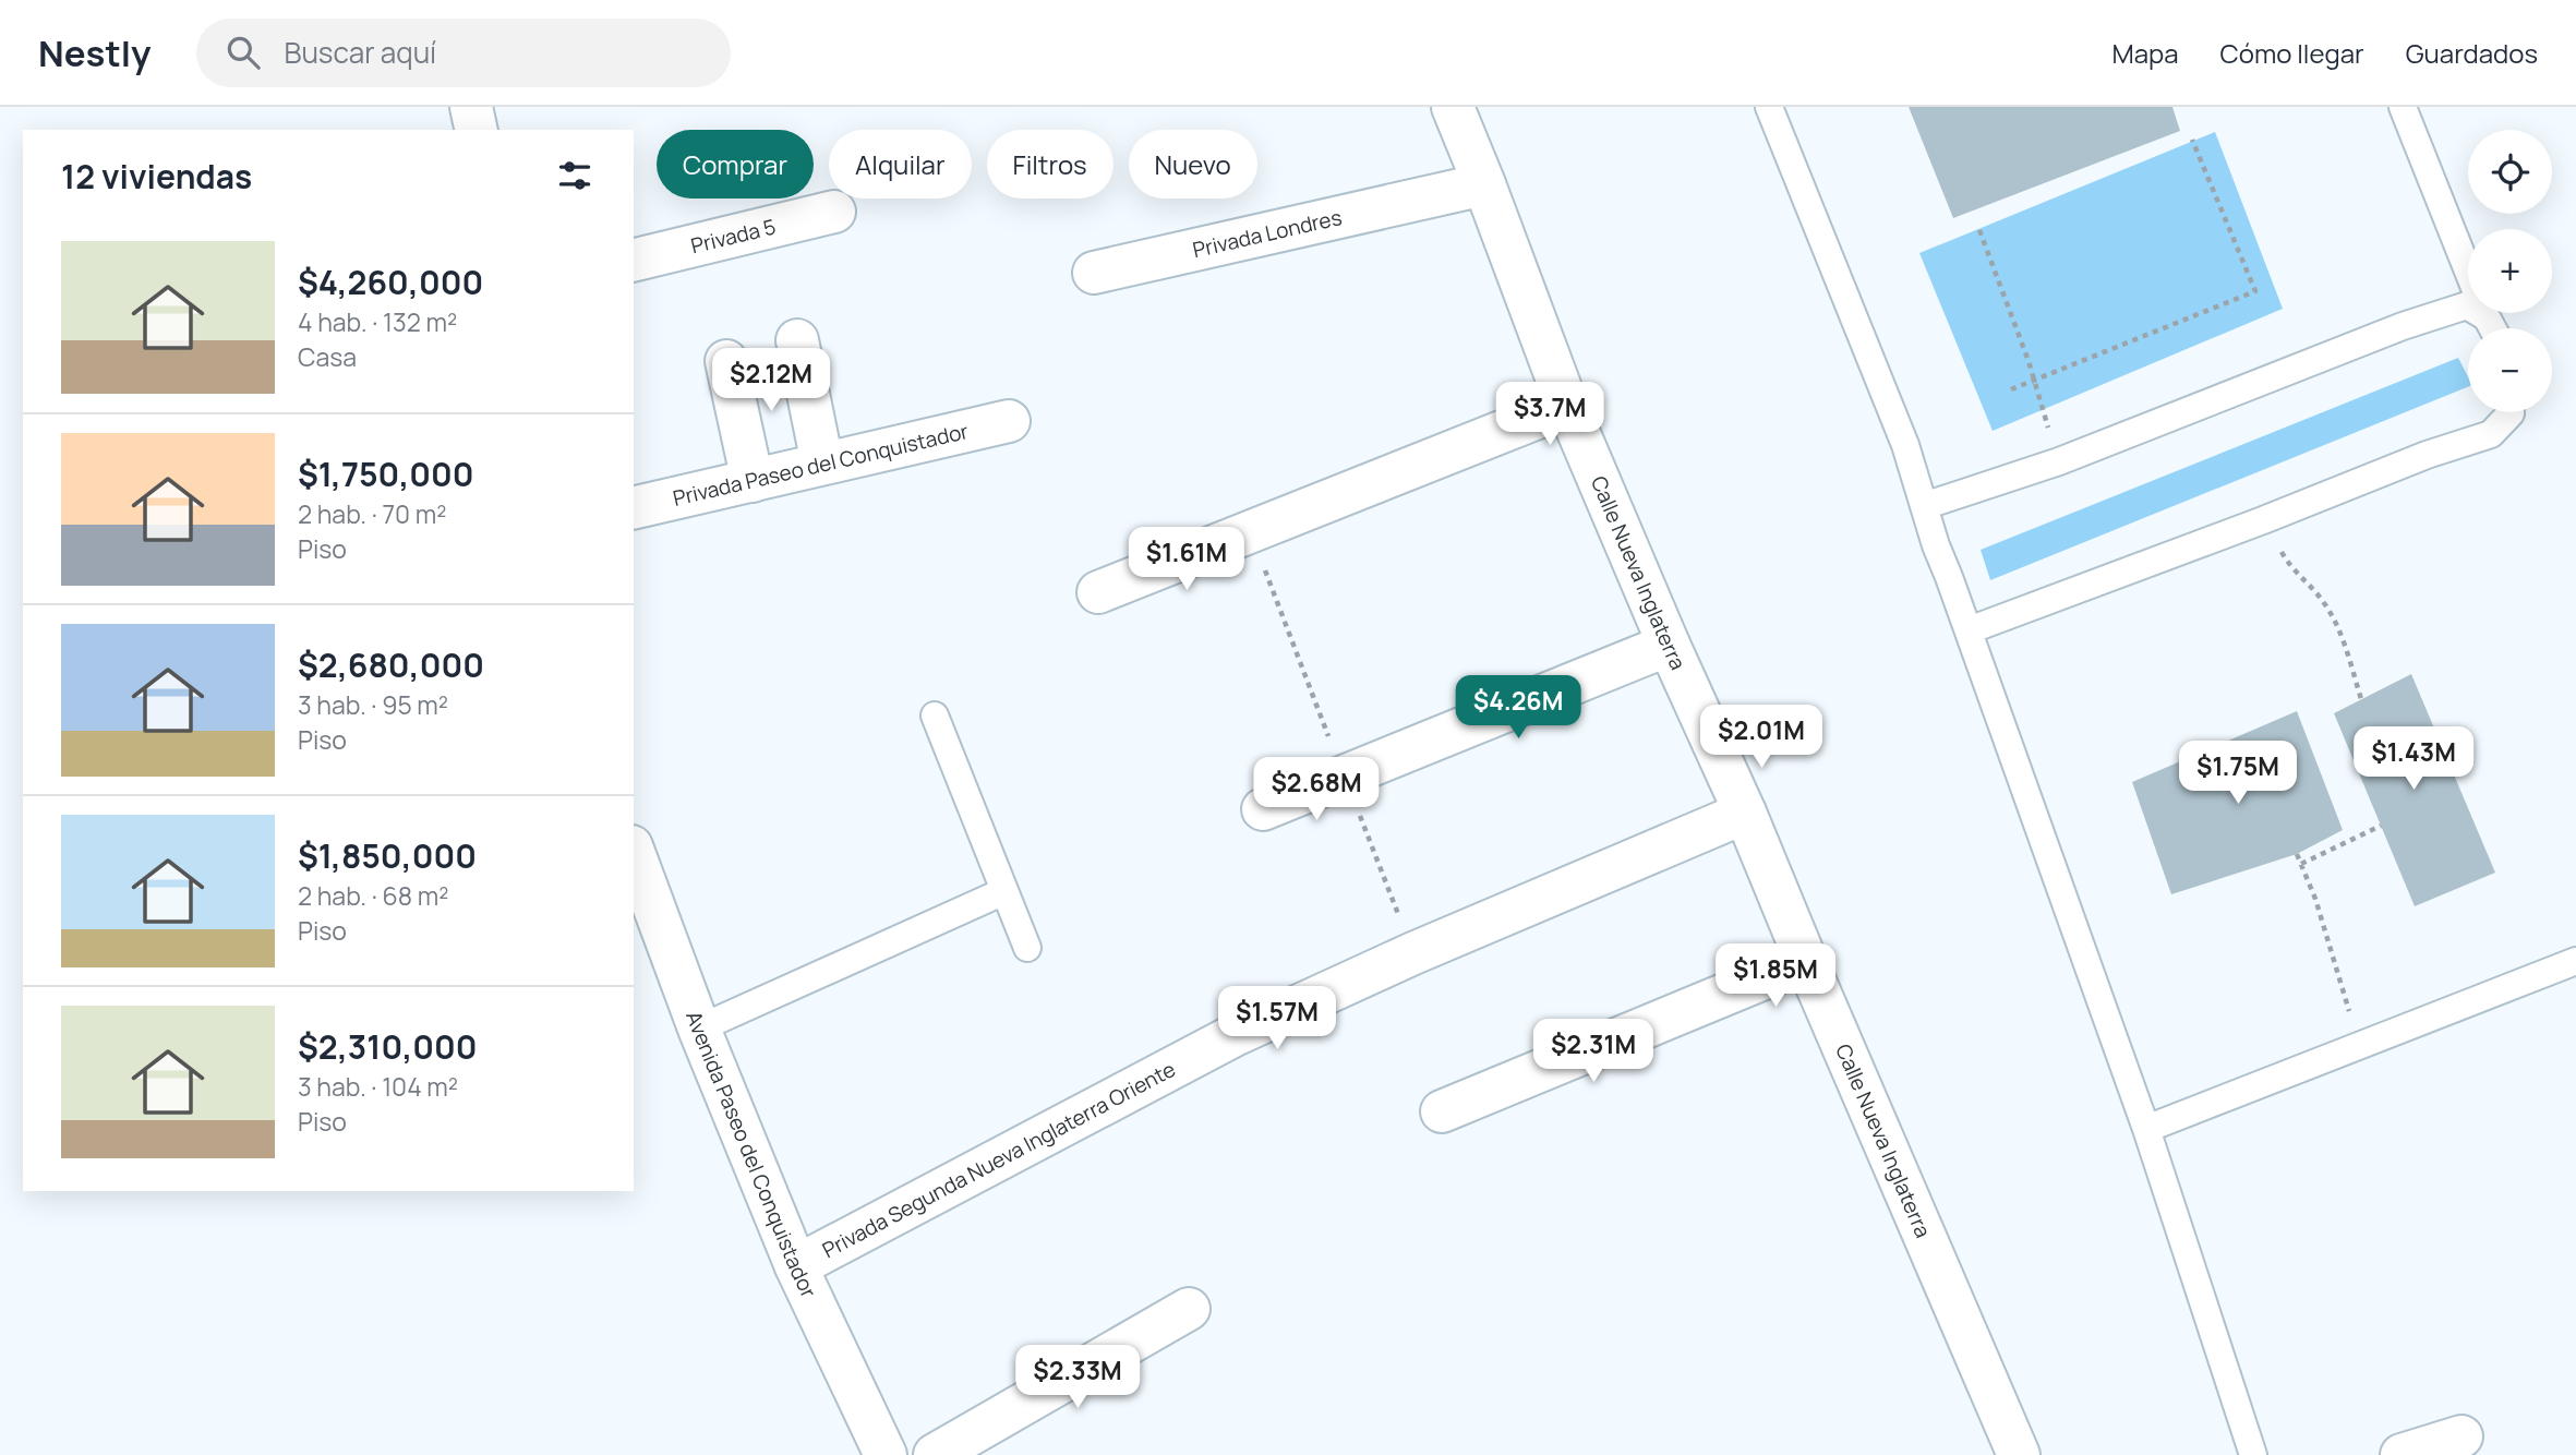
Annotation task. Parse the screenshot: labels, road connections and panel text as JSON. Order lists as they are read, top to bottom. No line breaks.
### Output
{"streets":{"street":["Privada Londres","Privada 5","Privada Paseo del Conquistador","Calle Nueva Inglaterra","Avenida Paseo del Conquistador","Privada Segunda Nueva Inglaterra Oriente"]},"crossings":[["Privada Londres","Calle Nueva Inglaterra"],["Calle Nueva Inglaterra","Privada Segunda Nueva Inglaterra Oriente"],["Avenida Paseo del Conquistador","Privada Segunda Nueva Inglaterra Oriente"]],"page":{"header":"Nestly","search":"Buscar aquí","nav":["Mapa","Cómo llegar","Guardados"],"map_buttons":["+","−"],"chip":["Comprar","Alquilar","Filtros","Nuevo"],"heading":"12 viviendas","list":[{"name":"$4,260,000","note":"4 hab. · 132 m² · Casa"},{"name":"$1,750,000","note":"2 hab. · 70 m² · Piso"},{"name":"$2,680,000","note":"3 hab. · 95 m² · Piso"},{"name":"$1,850,000","note":"2 hab. · 68 m² · Piso"},{"name":"$2,310,000","note":"3 hab. · 104 m² · Piso"}],"price":["$2.12M","$3.7M","$1.61M","$4.26M","$2.01M","$1.43M","$1.75M","$2.68M","$1.85M","$1.57M","$2.31M","$2.33M"]}}
